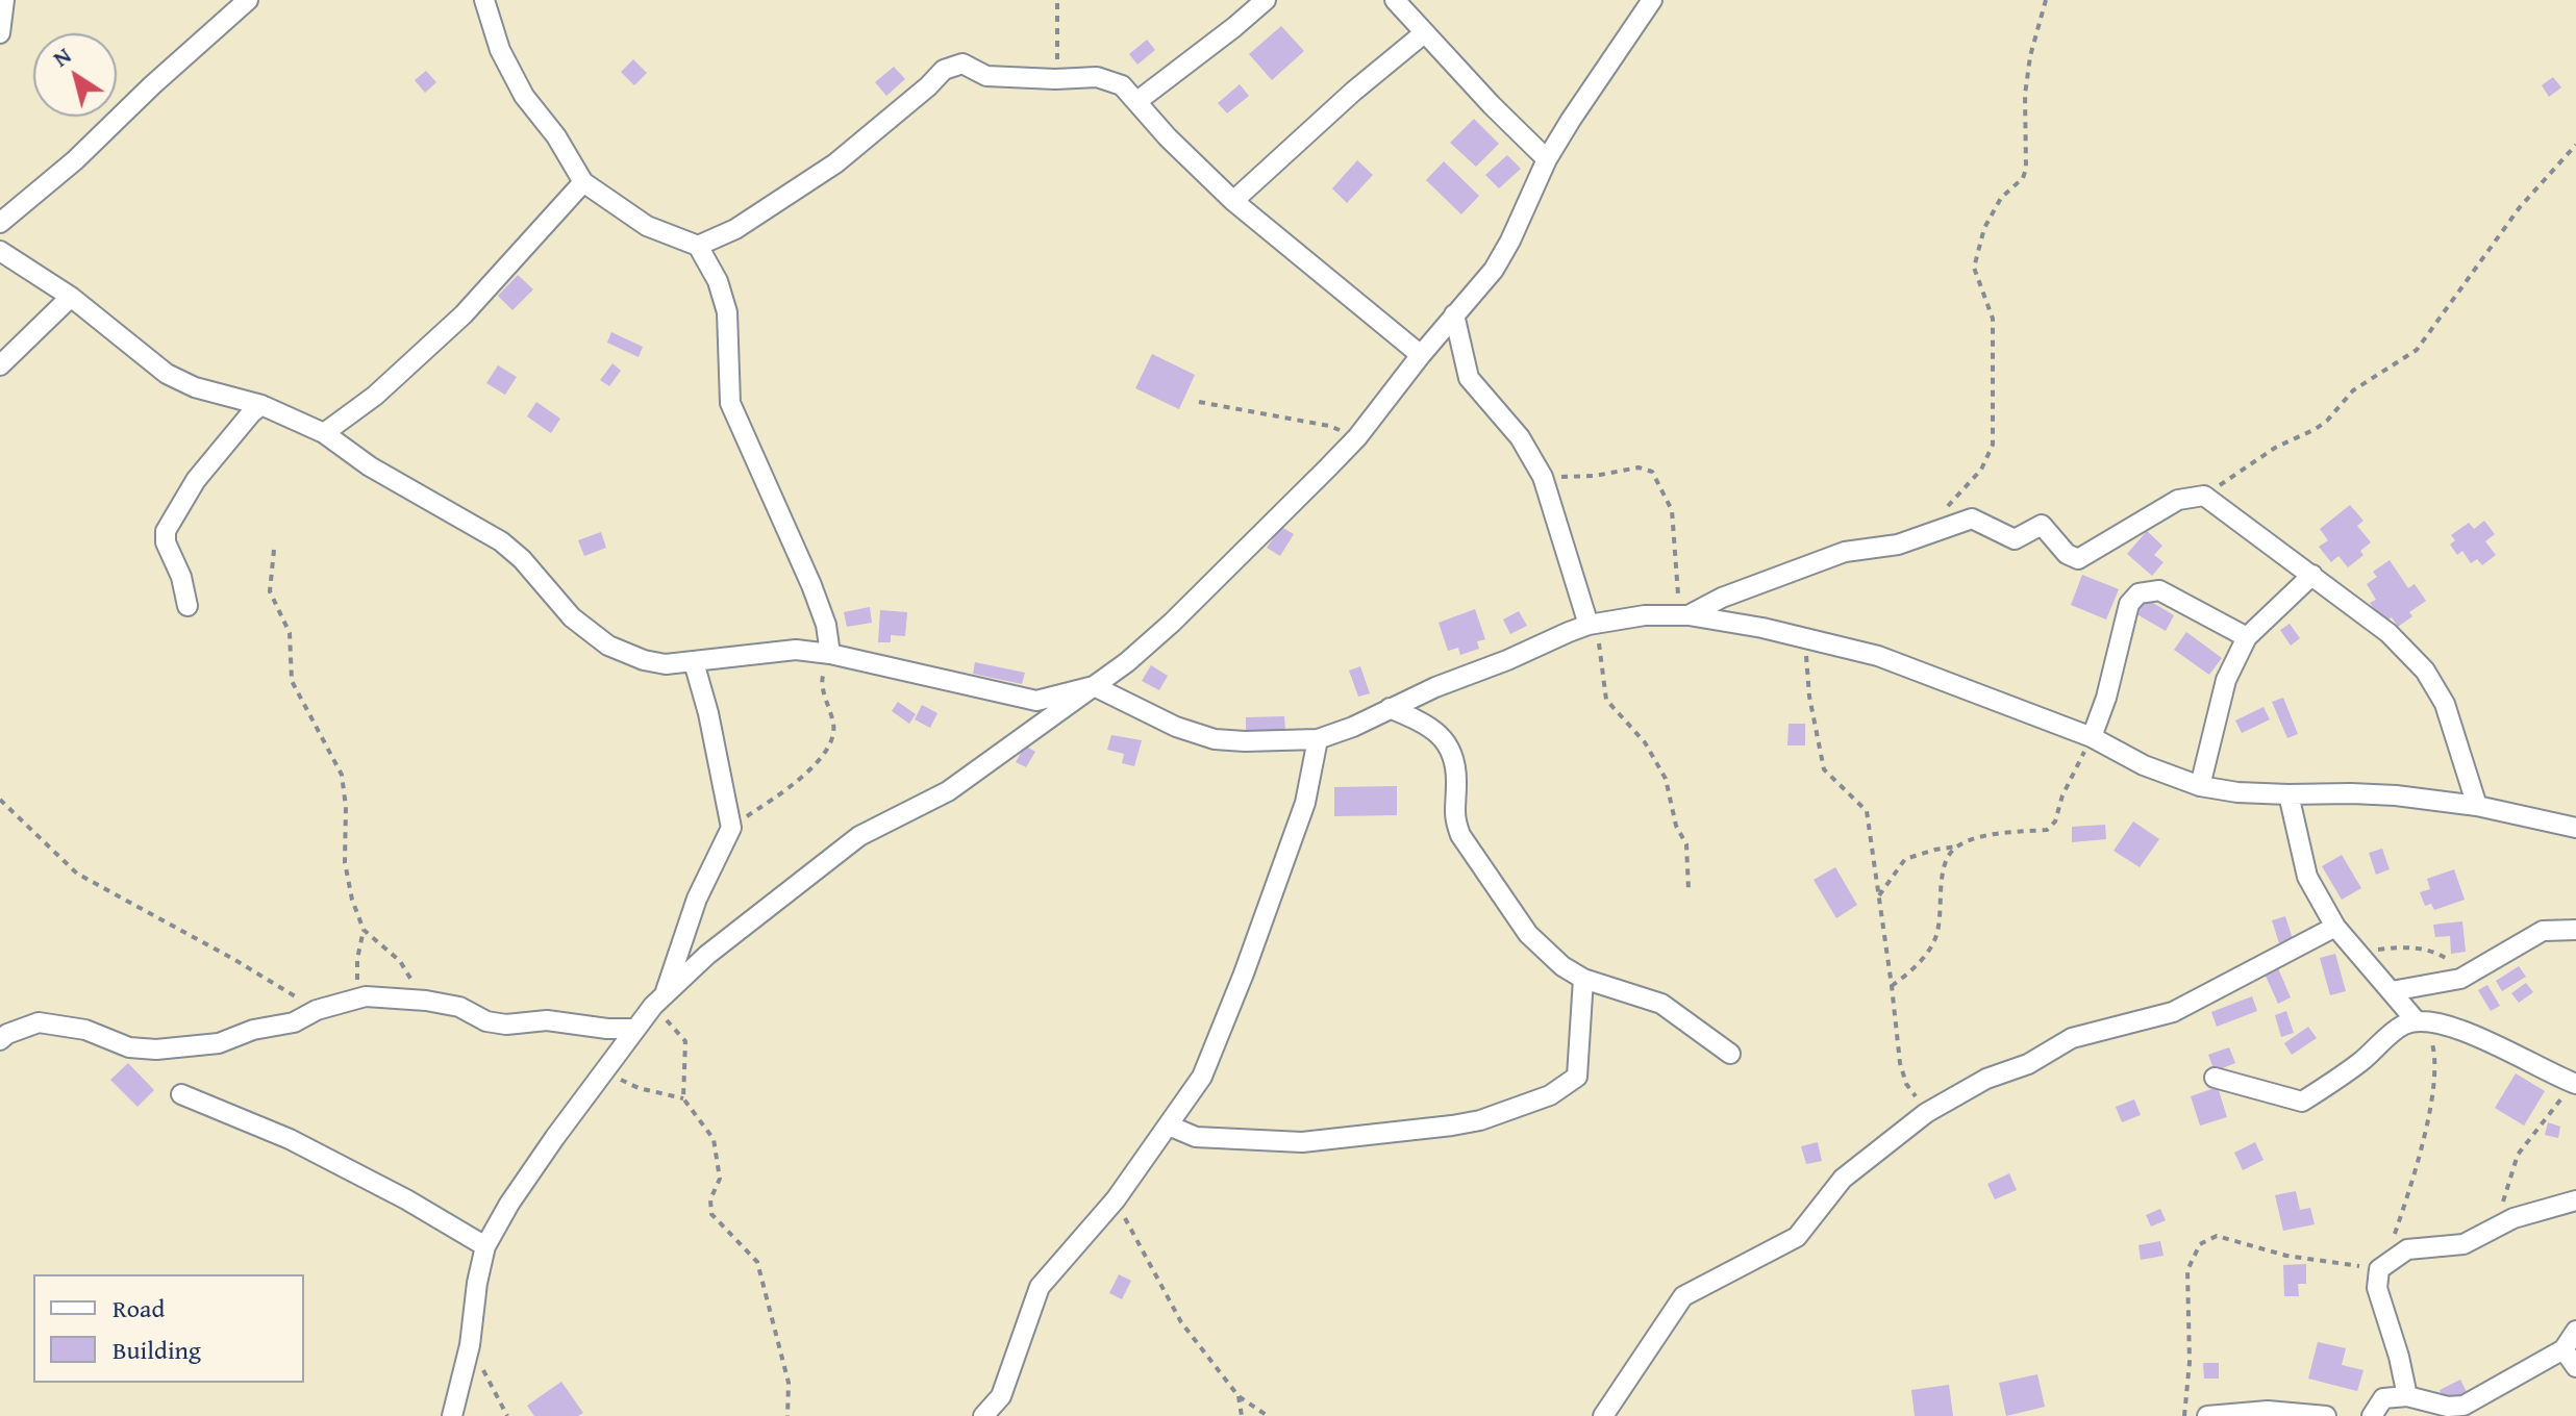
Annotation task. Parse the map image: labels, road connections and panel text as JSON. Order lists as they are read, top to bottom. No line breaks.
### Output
{"legend":["Road","Building"],"north":"top left"}
